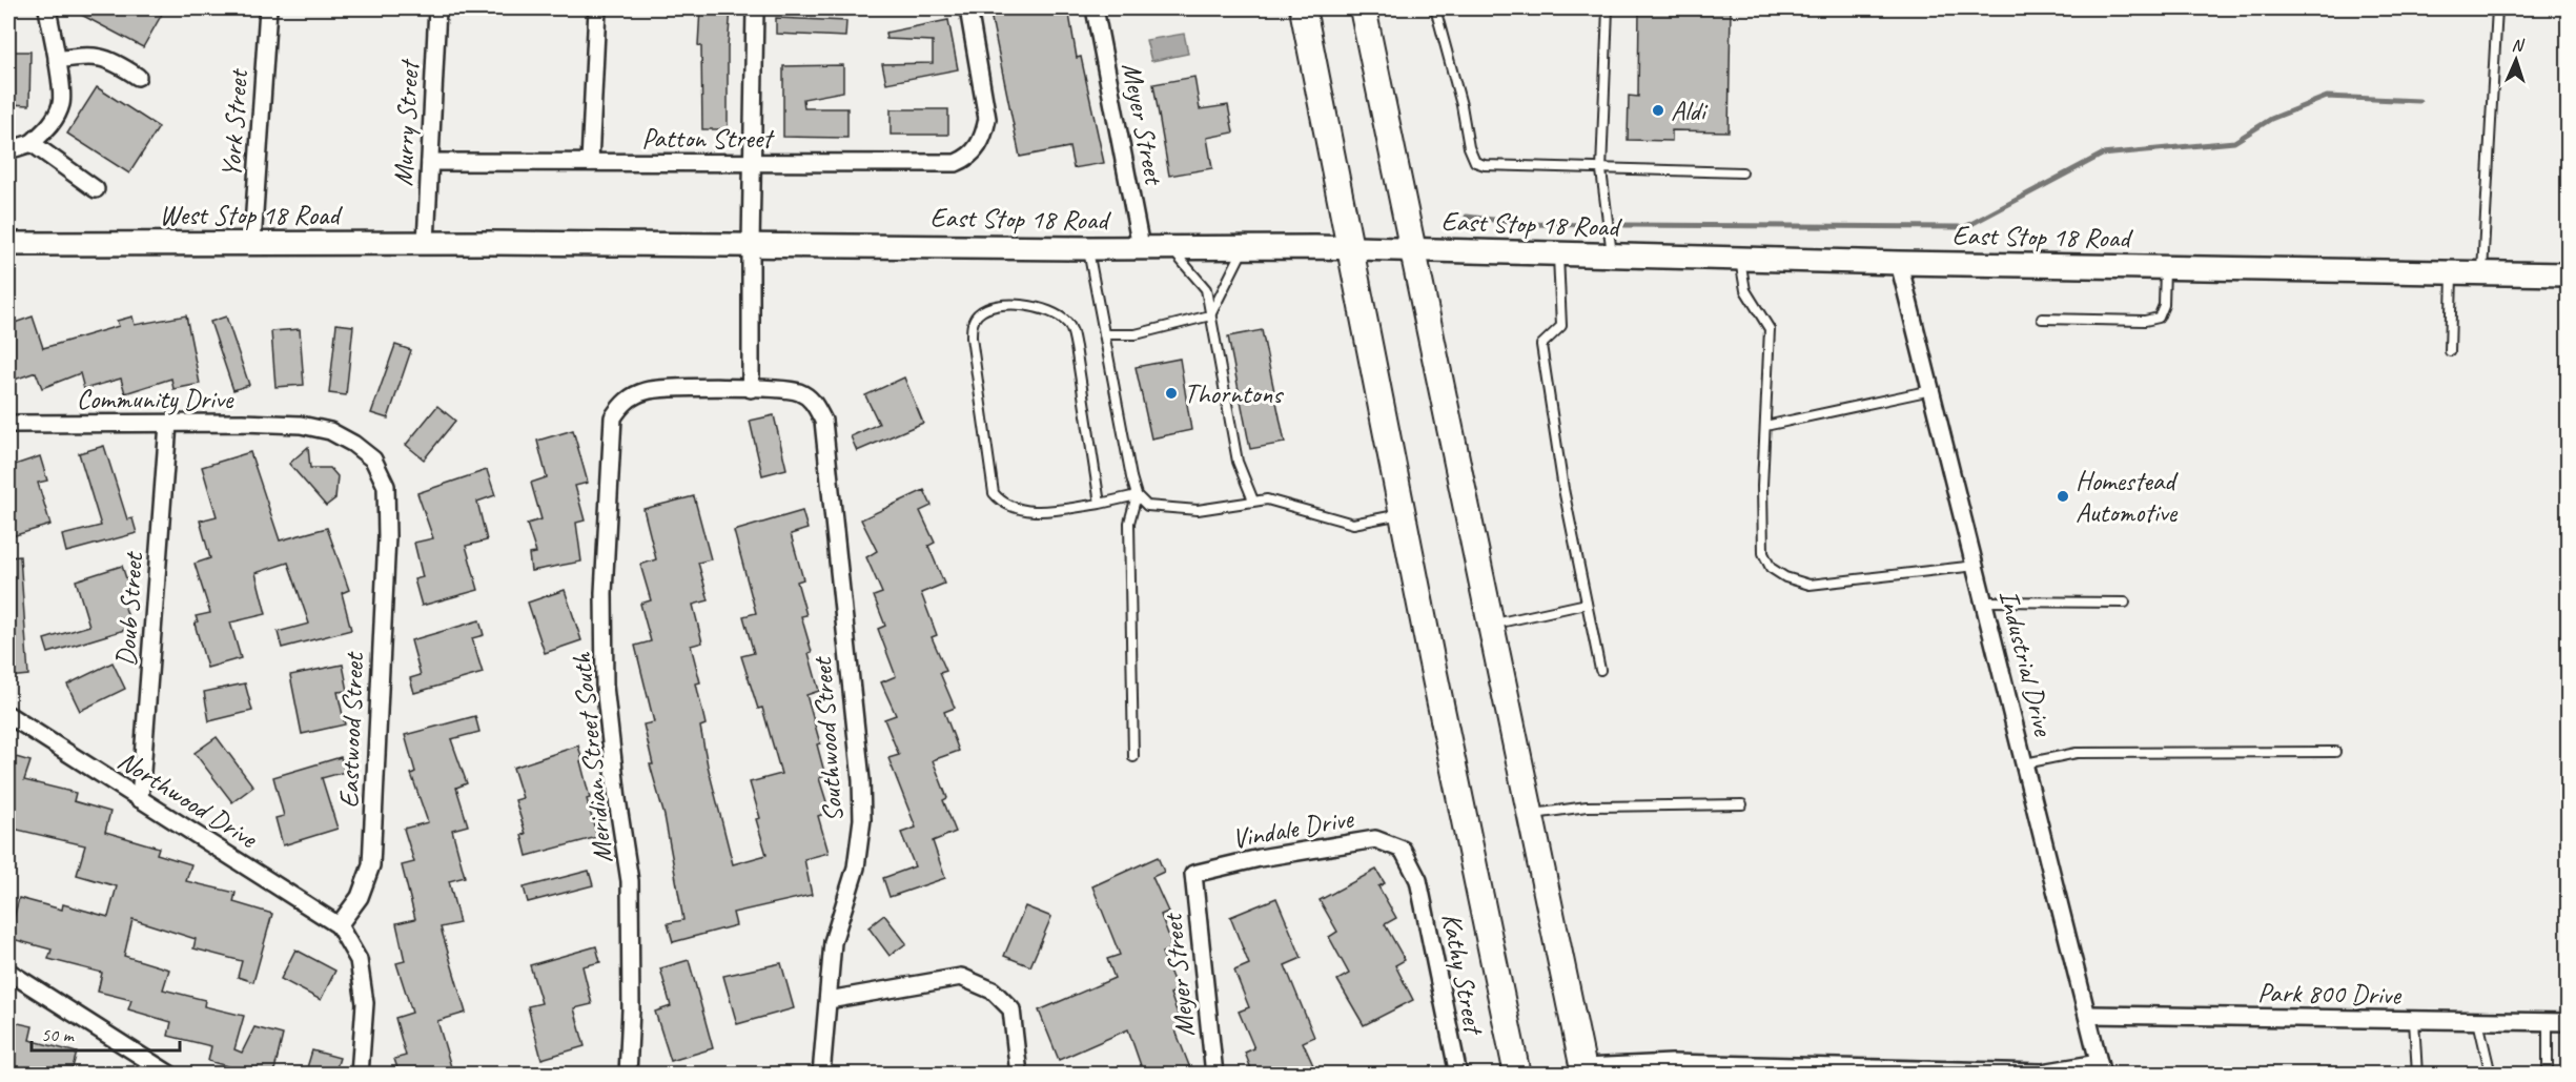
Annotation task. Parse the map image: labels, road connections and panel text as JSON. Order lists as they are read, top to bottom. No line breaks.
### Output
{"streets":{"street":["Meyer Street","York Street","Murry Street","Patton Street","West Stop 18 Road","East Stop 18 Road","Community Drive","Doub Street","Industrial Drive","Eastwood Street","Southwood Street","Meridian Street South","Northwood Drive","Vindale Drive","Kathy Street","Park 800 Drive"]},"crossings":[["Meyer Street","East Stop 18 Road"],["Meyer Street","Vindale Drive"],["York Street","West Stop 18 Road"],["Murry Street","Patton Street"],["Murry Street","West Stop 18 Road"],["West Stop 18 Road","East Stop 18 Road"],["East Stop 18 Road","Industrial Drive"],["Community Drive","Doub Street"],["Community Drive","Eastwood Street"],["Doub Street","Northwood Drive"],["Industrial Drive","Park 800 Drive"],["Eastwood Street","Northwood Drive"],["Southwood Street","Meridian Street South"],["Vindale Drive","Kathy Street"]],"places":["Aldi","Thorntons","Homestead Automotive"],"scale_bar":"50 m","north":"top"}
